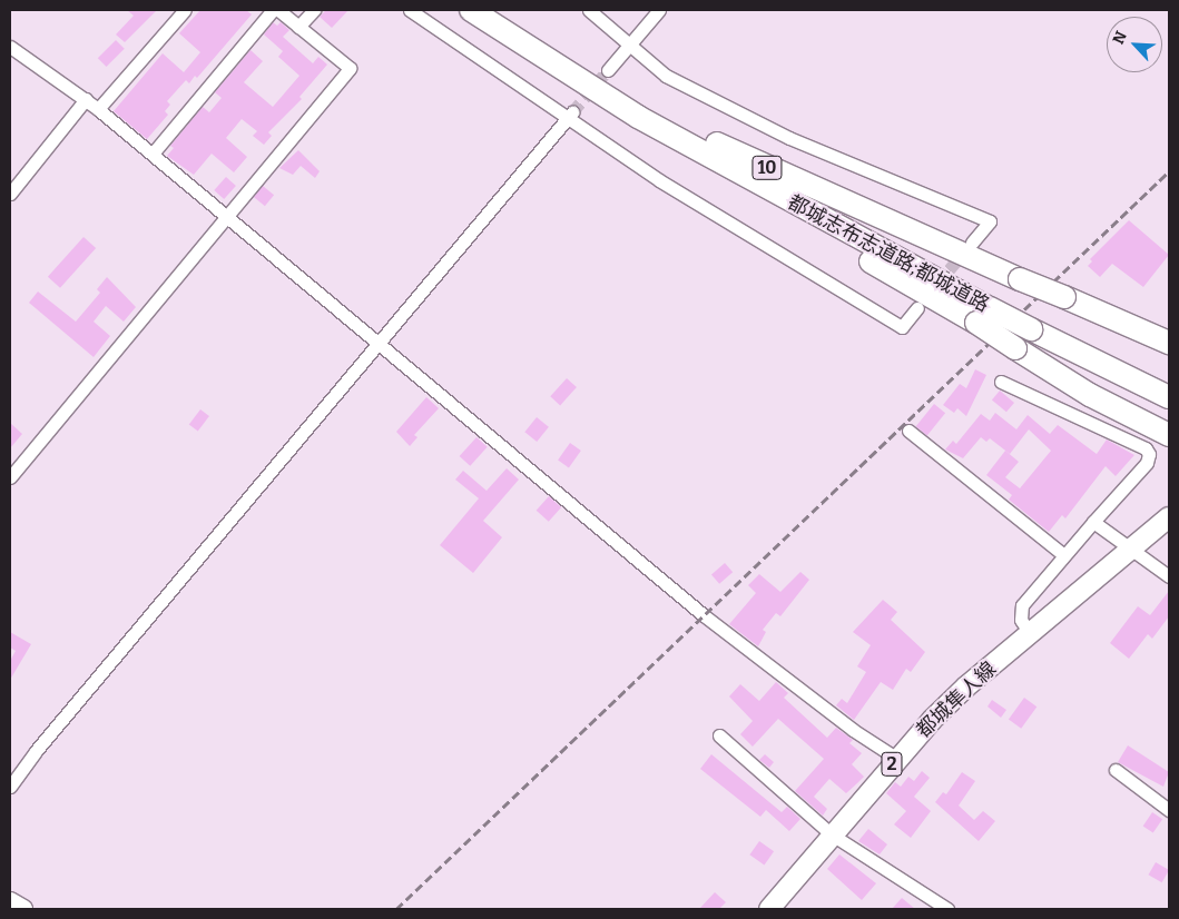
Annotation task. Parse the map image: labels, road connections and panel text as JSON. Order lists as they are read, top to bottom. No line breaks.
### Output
{"streets":{"highway":["10","都城志布志道路;都城道路"],"main road":["都城隼人線","2"]},"crossings":[["10","都城志布志道路;都城道路"]],"north":"top left"}
